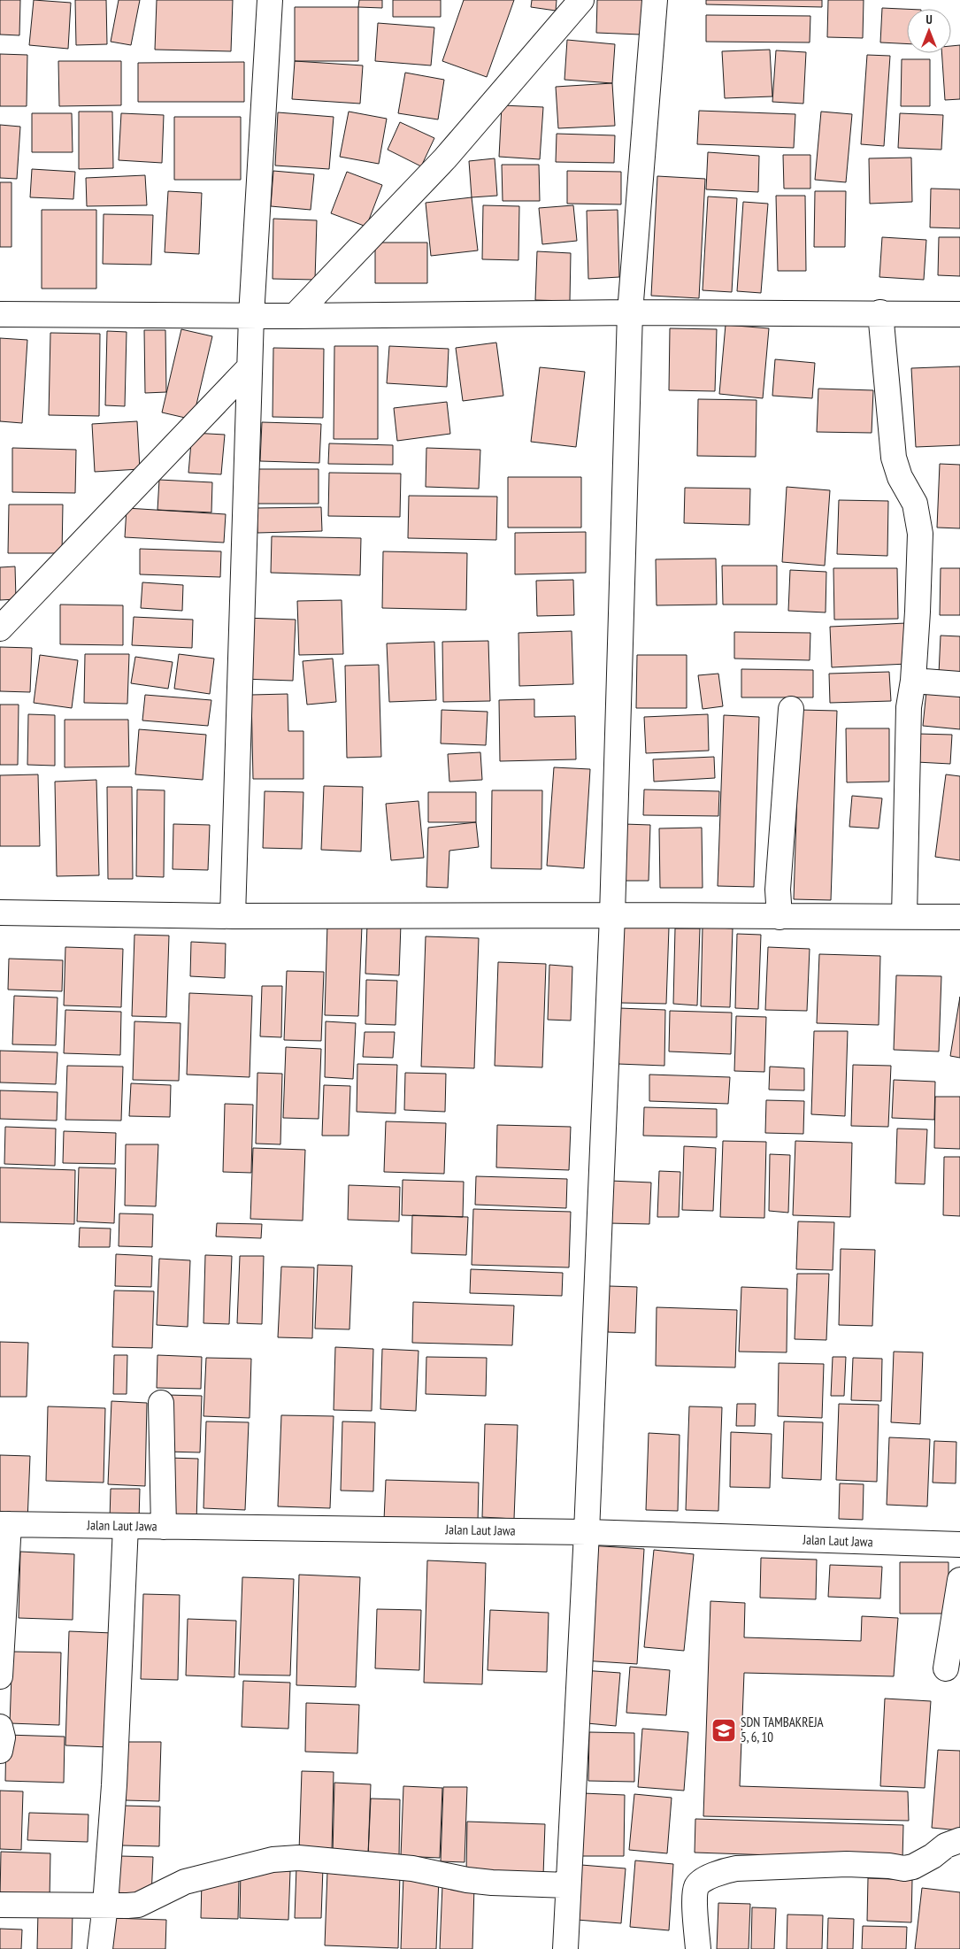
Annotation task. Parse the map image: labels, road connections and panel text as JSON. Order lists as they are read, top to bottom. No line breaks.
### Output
{"streets":{"street":["Jalan Laut Jawa"]},"places":{"school or university":["SDN TAMBAKREJA 5, 6, 10"]},"north":"top"}
